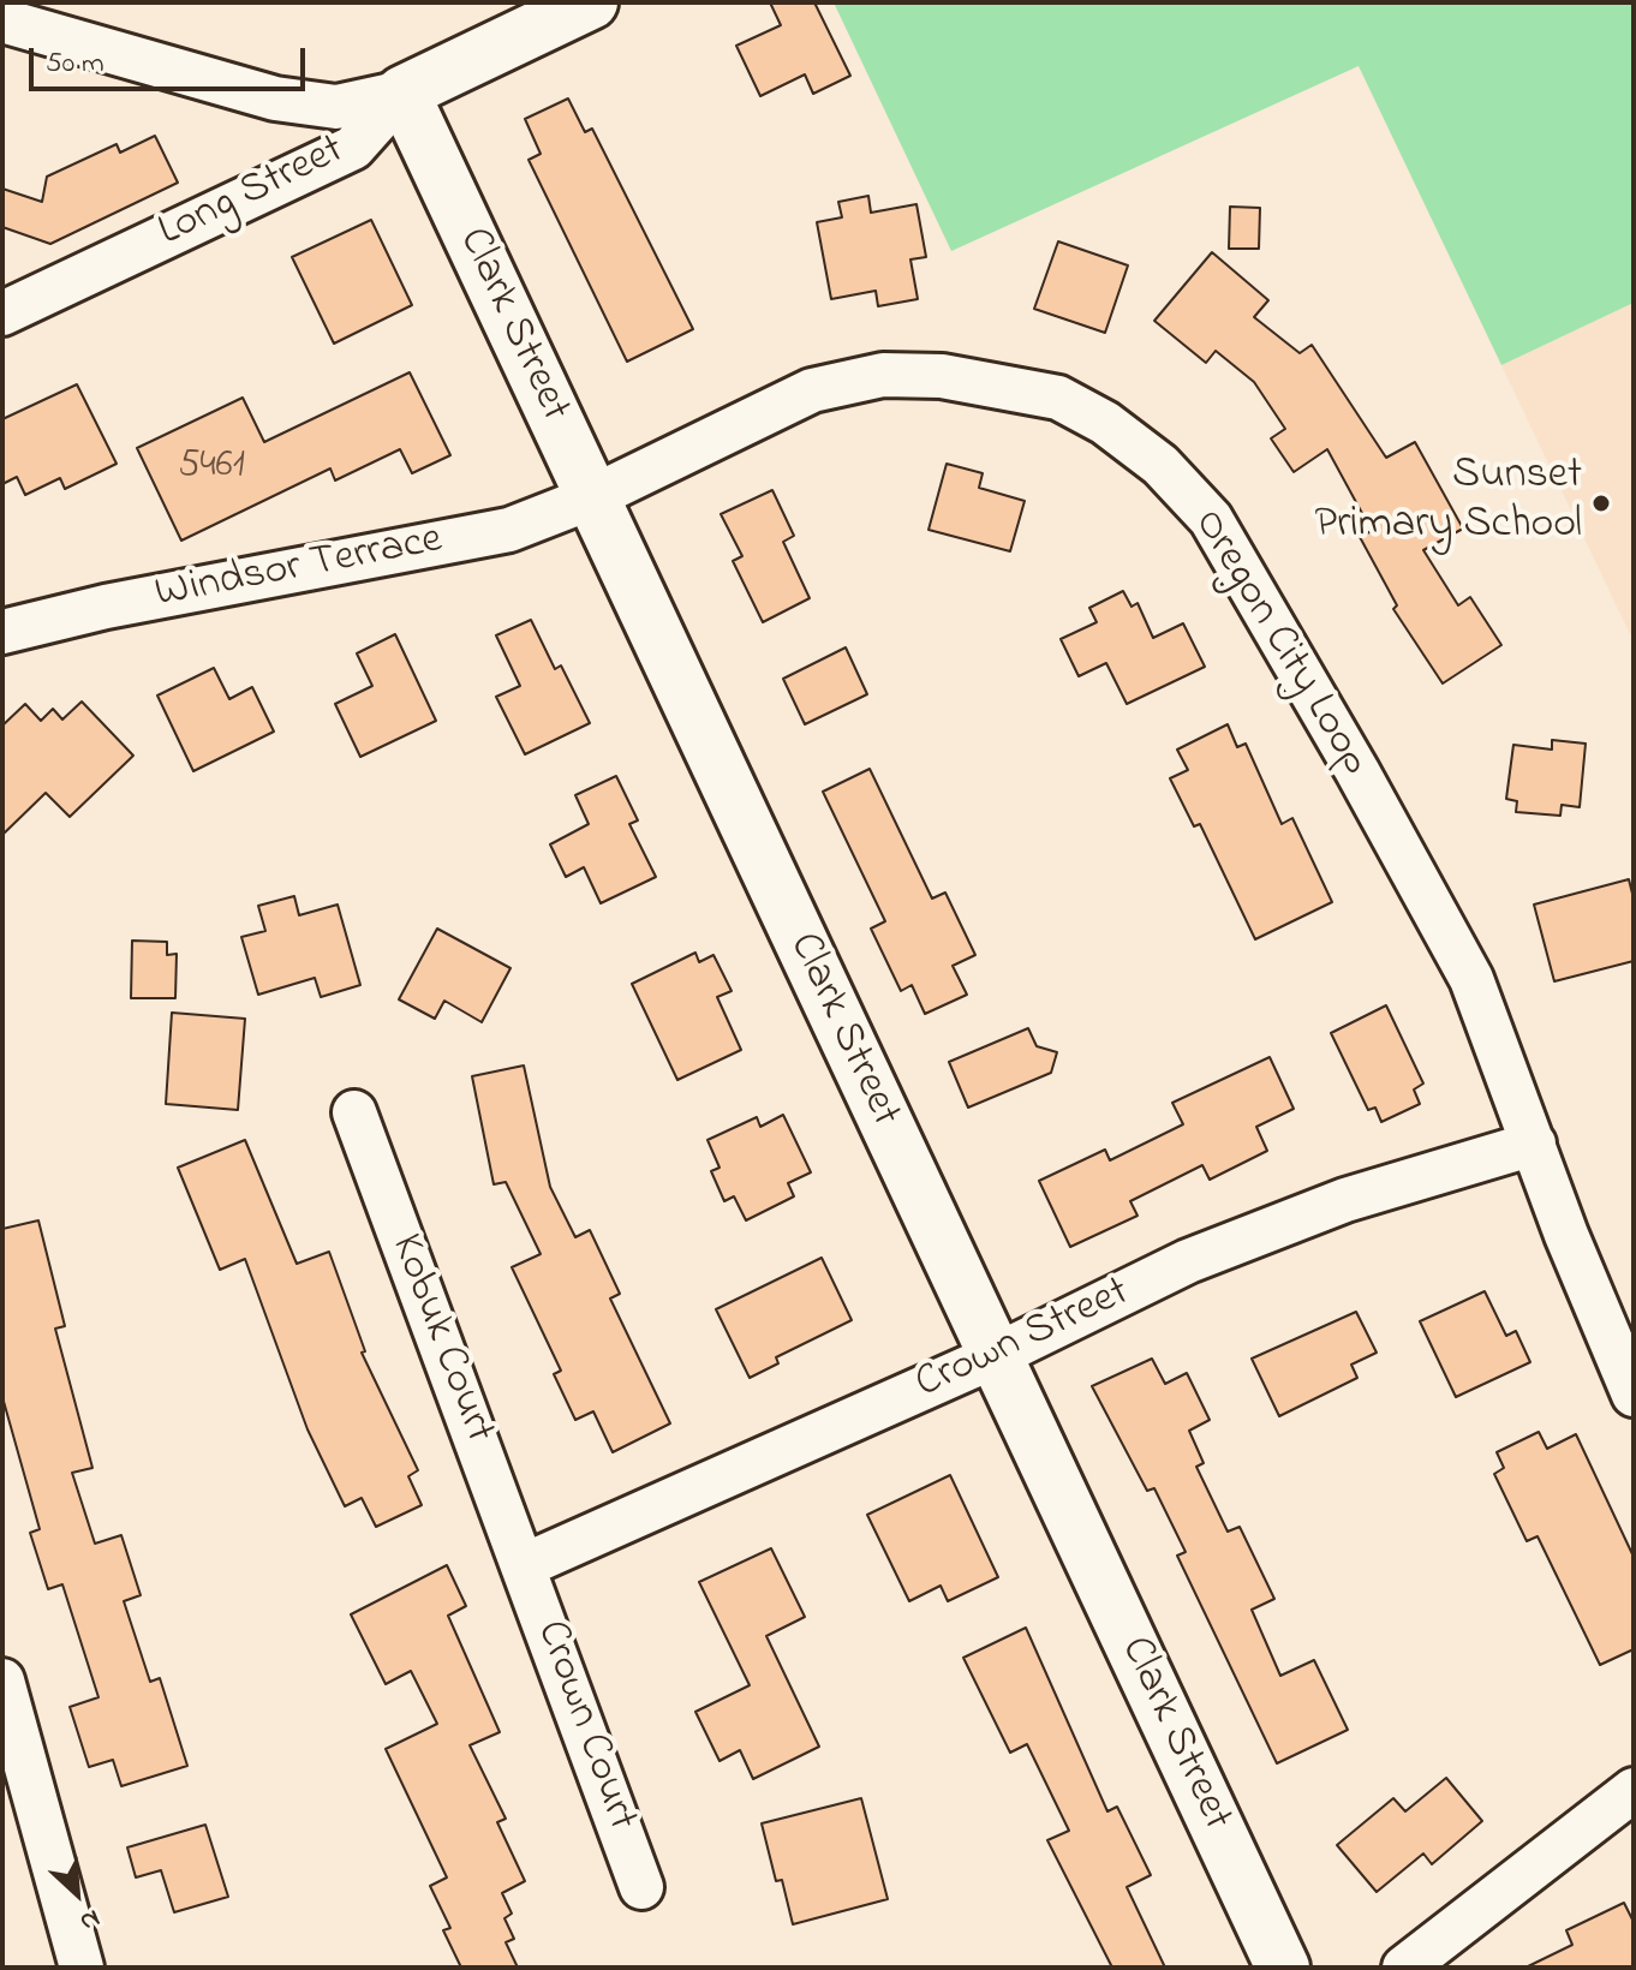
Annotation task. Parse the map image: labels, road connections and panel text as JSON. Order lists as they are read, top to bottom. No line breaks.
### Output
{"streets":{"street":["Long Street","Clark Street","Windsor Terrace","Oregon City Loop","Kobuk Court","Crown Street","Crown Court"]},"crossings":[["Long Street","Clark Street"],["Clark Street","Windsor Terrace"],["Clark Street","Oregon City Loop"],["Clark Street","Crown Street"],["Windsor Terrace","Oregon City Loop"],["Oregon City Loop","Crown Street"],["Kobuk Court","Crown Street"],["Kobuk Court","Crown Court"],["Crown Street","Crown Court"]],"places":["Sunset Primary School"],"house_numbers":["5461"],"scale_bar":"50 m","north":"bottom right"}
